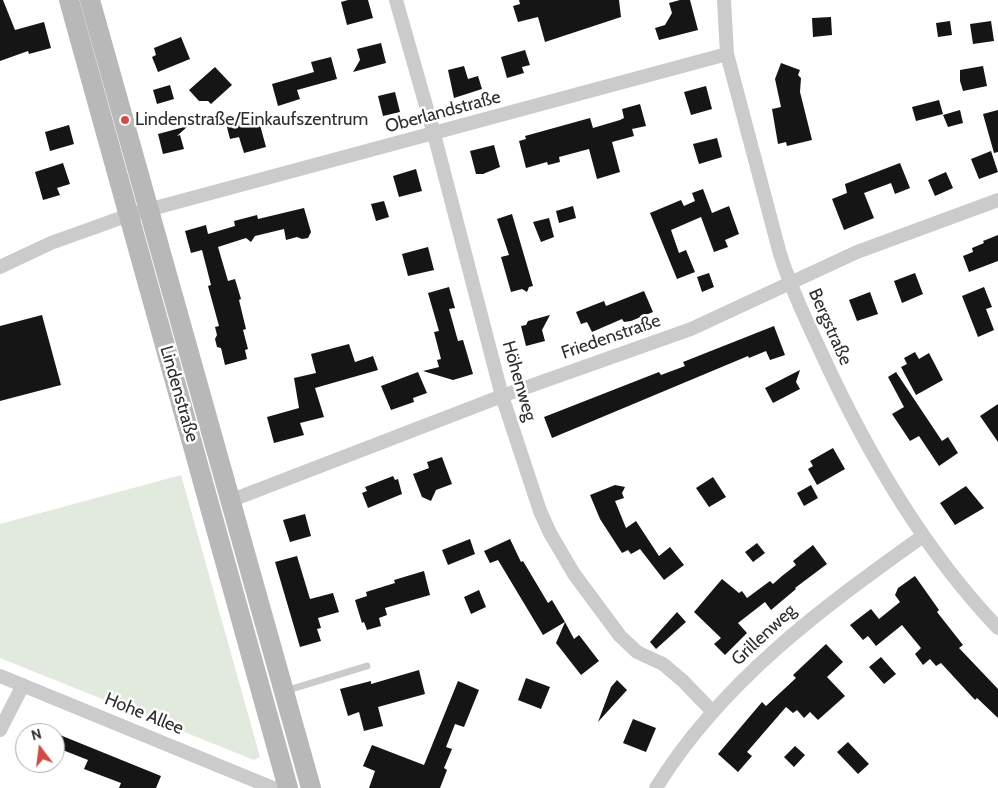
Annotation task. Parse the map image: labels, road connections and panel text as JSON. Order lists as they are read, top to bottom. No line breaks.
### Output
{"streets":{"street":["Oberlandstraße","Bergstraße","Friedenstraße","Höhenweg","Lindenstraße","Grillenweg","Hohe Allee"]},"crossings":[["Oberlandstraße","Bergstraße"],["Oberlandstraße","Höhenweg"],["Oberlandstraße","Lindenstraße"],["Bergstraße","Friedenstraße"],["Bergstraße","Grillenweg"],["Friedenstraße","Höhenweg"],["Friedenstraße","Lindenstraße"],["Höhenweg","Grillenweg"]],"places":["Lindenstraße/Einkaufszentrum"],"north":"top"}
